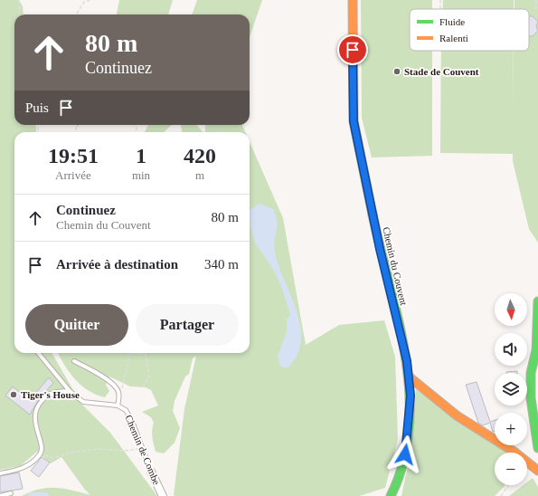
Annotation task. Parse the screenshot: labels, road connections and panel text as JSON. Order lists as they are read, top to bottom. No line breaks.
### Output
{"streets":{"street":["Chemin du Couvent","Chemin de Combe"]},"places":["Stade de Couvent","Tiger's House"],"legend":["Fluide","Ralenti"],"north":"bottom","page":{"turn":["80 m","Continuez"],"then":"Puis","eta":["19:51","Arrivée","1","min","420","m"],"list":[{"name":"Continuez","note":"Chemin du Couvent","value":"80 m"},{"name":"Arrivée à destination","value":"340 m"}],"map_buttons":["+","−"],"buttons":["Quitter","Partager"]}}
